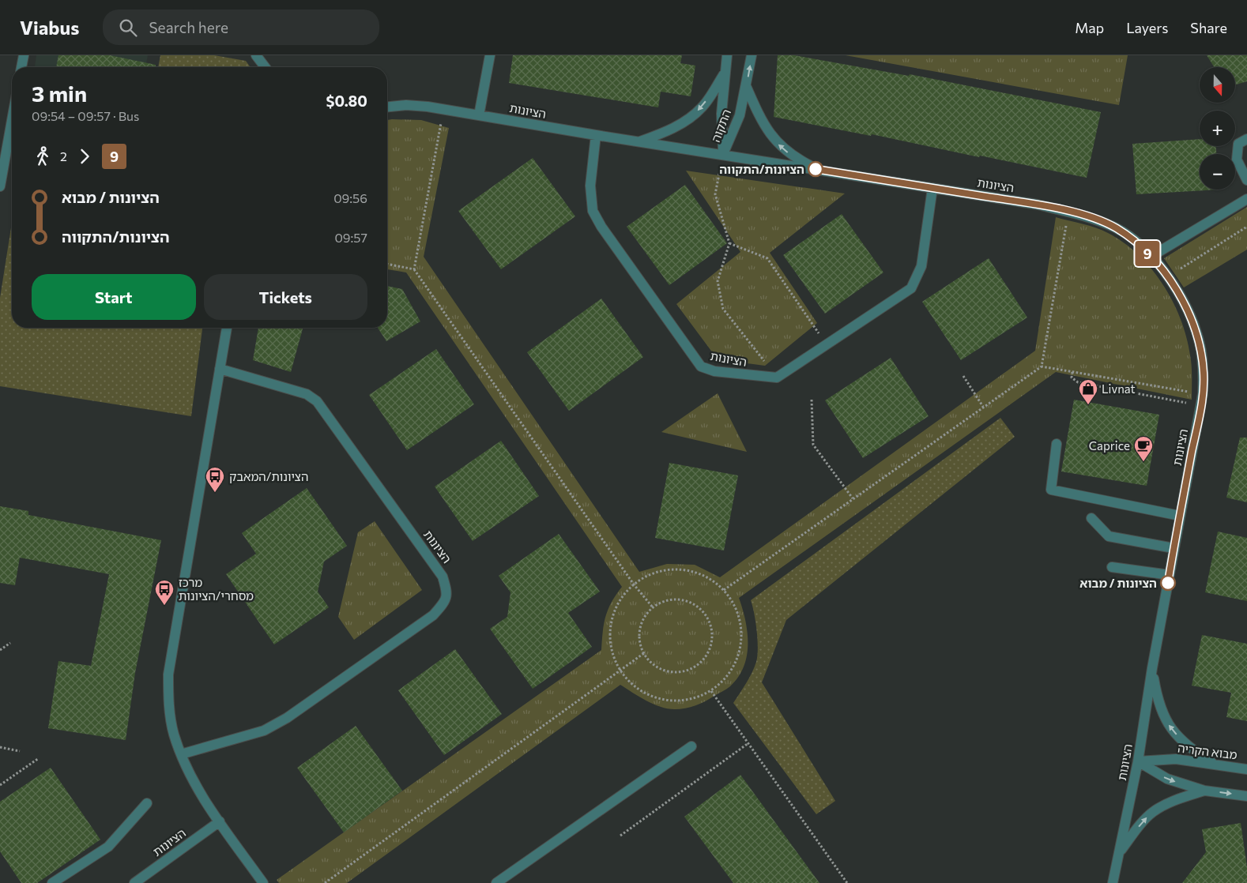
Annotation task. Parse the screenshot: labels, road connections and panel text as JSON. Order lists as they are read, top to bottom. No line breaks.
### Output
{"streets":{"street":["הציונות","התקוה","מבוא הקריה"]},"crossings":[["הציונות","התקוה"],["הציונות","מבוא הקריה"]],"places":{"other":["הציונות/התקווה","הציונות / מבוא"],"shop":["Livnat"],"cafe":["Caprice"],"bus stop":["הציונות/המאבק","מרכז מסחרי/הציונות"]},"lines":["bus line 9"],"north":"bottom","page":{"header":"Viabus","search":"Search here","nav":["Map","Layers","Share"],"on_map":"9","map_buttons":["+","−"],"heading":["3 min","09:54 – 09:57 · Bus","$0.80"],"legs":["2","9"],"list":[{"name":"הציונות / מבוא","value":"09:56"},{"name":"הציונות/התקווה","value":"09:57"}],"buttons":["Start","Tickets"]}}
